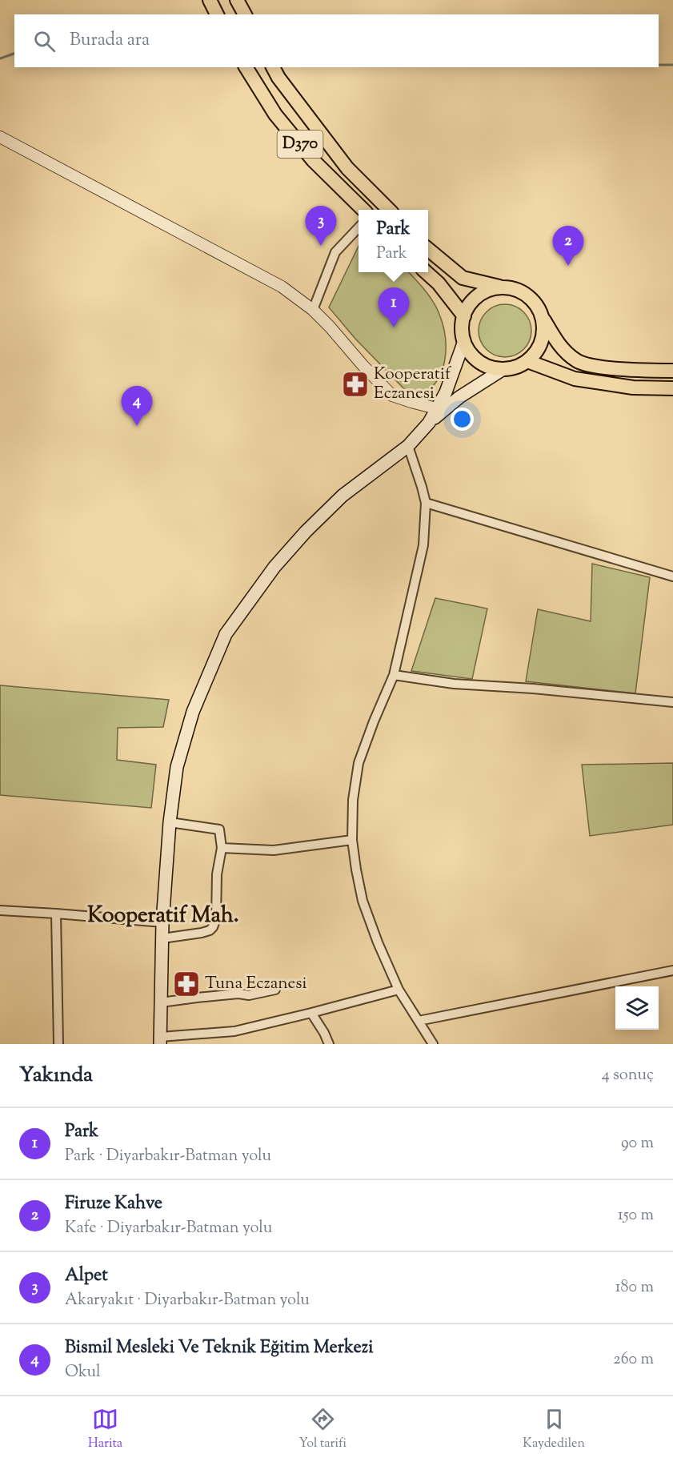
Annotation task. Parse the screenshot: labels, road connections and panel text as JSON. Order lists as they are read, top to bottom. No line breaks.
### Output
{"streets":{"highway":["D370"]},"districts":["Kooperatif Mah."],"places":{"pharmacy":["Kooperatif Eczanesi","Tuna Eczanesi"]},"page":{"search":"Burada ara","pins":["3","2","1","4"],"popup":["Park","Park"],"heading":["Yakında","4 sonuç"],"list":[{"mark":"1","name":"Park","note":"Park · Diyarbakır-Batman yolu","value":"90 m"},{"mark":"2","name":"Firuze Kahve","note":"Kafe · Diyarbakır-Batman yolu","value":"150 m"},{"mark":"3","name":"Alpet","note":"Akaryakıt · Diyarbakır-Batman yolu","value":"180 m"},{"mark":"4","name":"Bismil Mesleki Ve Teknik Eğitim Merkezi","note":"Okul","value":"260 m"}],"nav":["Harita","Yol tarifi","Kaydedilen"]}}
